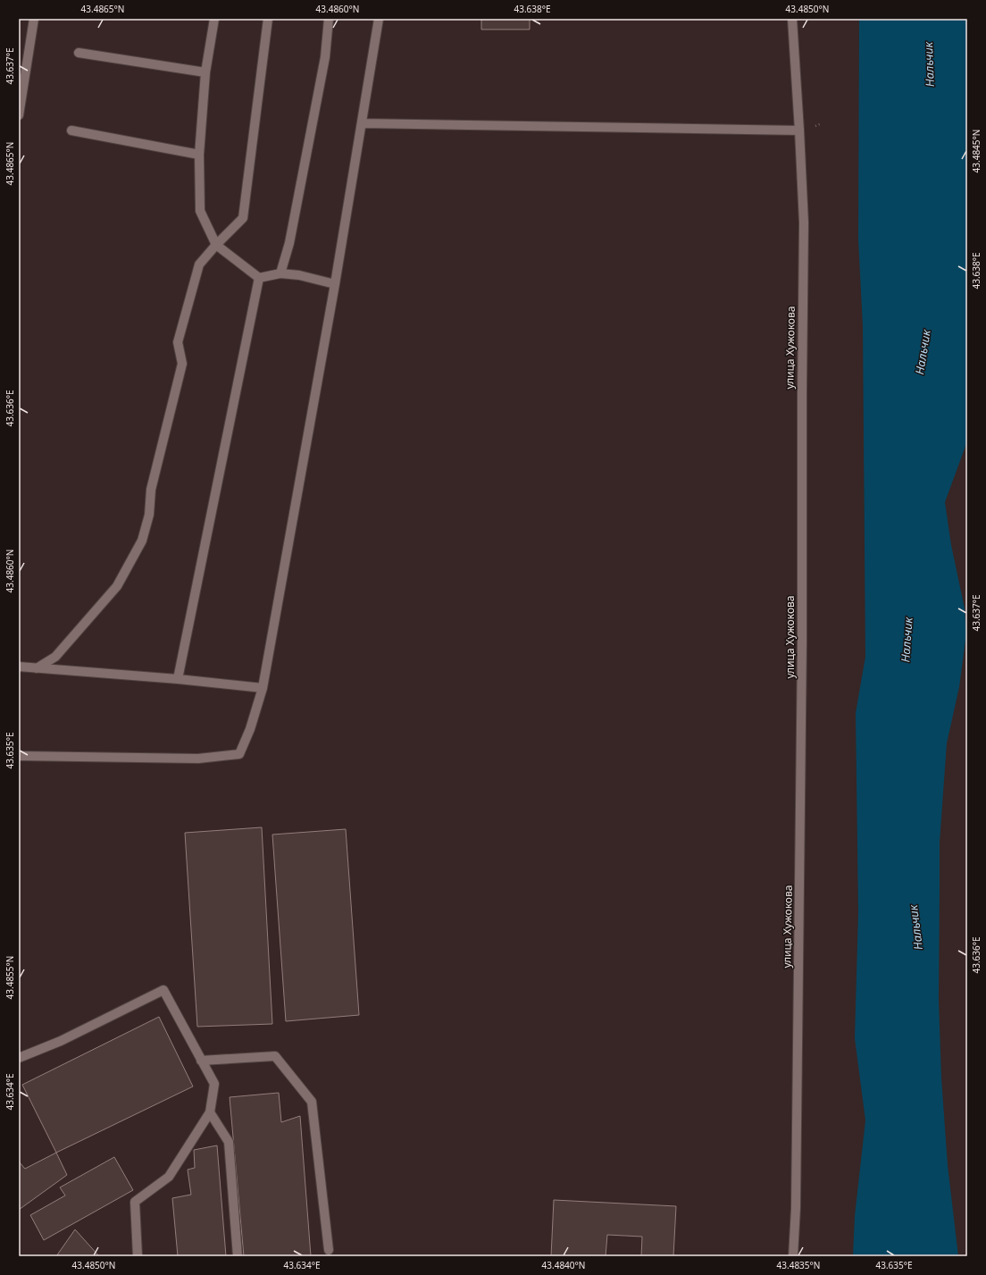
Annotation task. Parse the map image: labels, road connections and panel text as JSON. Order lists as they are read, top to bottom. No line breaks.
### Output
{"streets":{"street":["улица Хужокова"]},"water":["Нальчик"],"coordinates":["43.4865°N","43.4860°N","43.638°E","43.4850°N","43.637°E","43.4845°N","43.636°E","43.635°E","43.4855°N","43.634°E","43.4840°N","43.4835°N"]}
